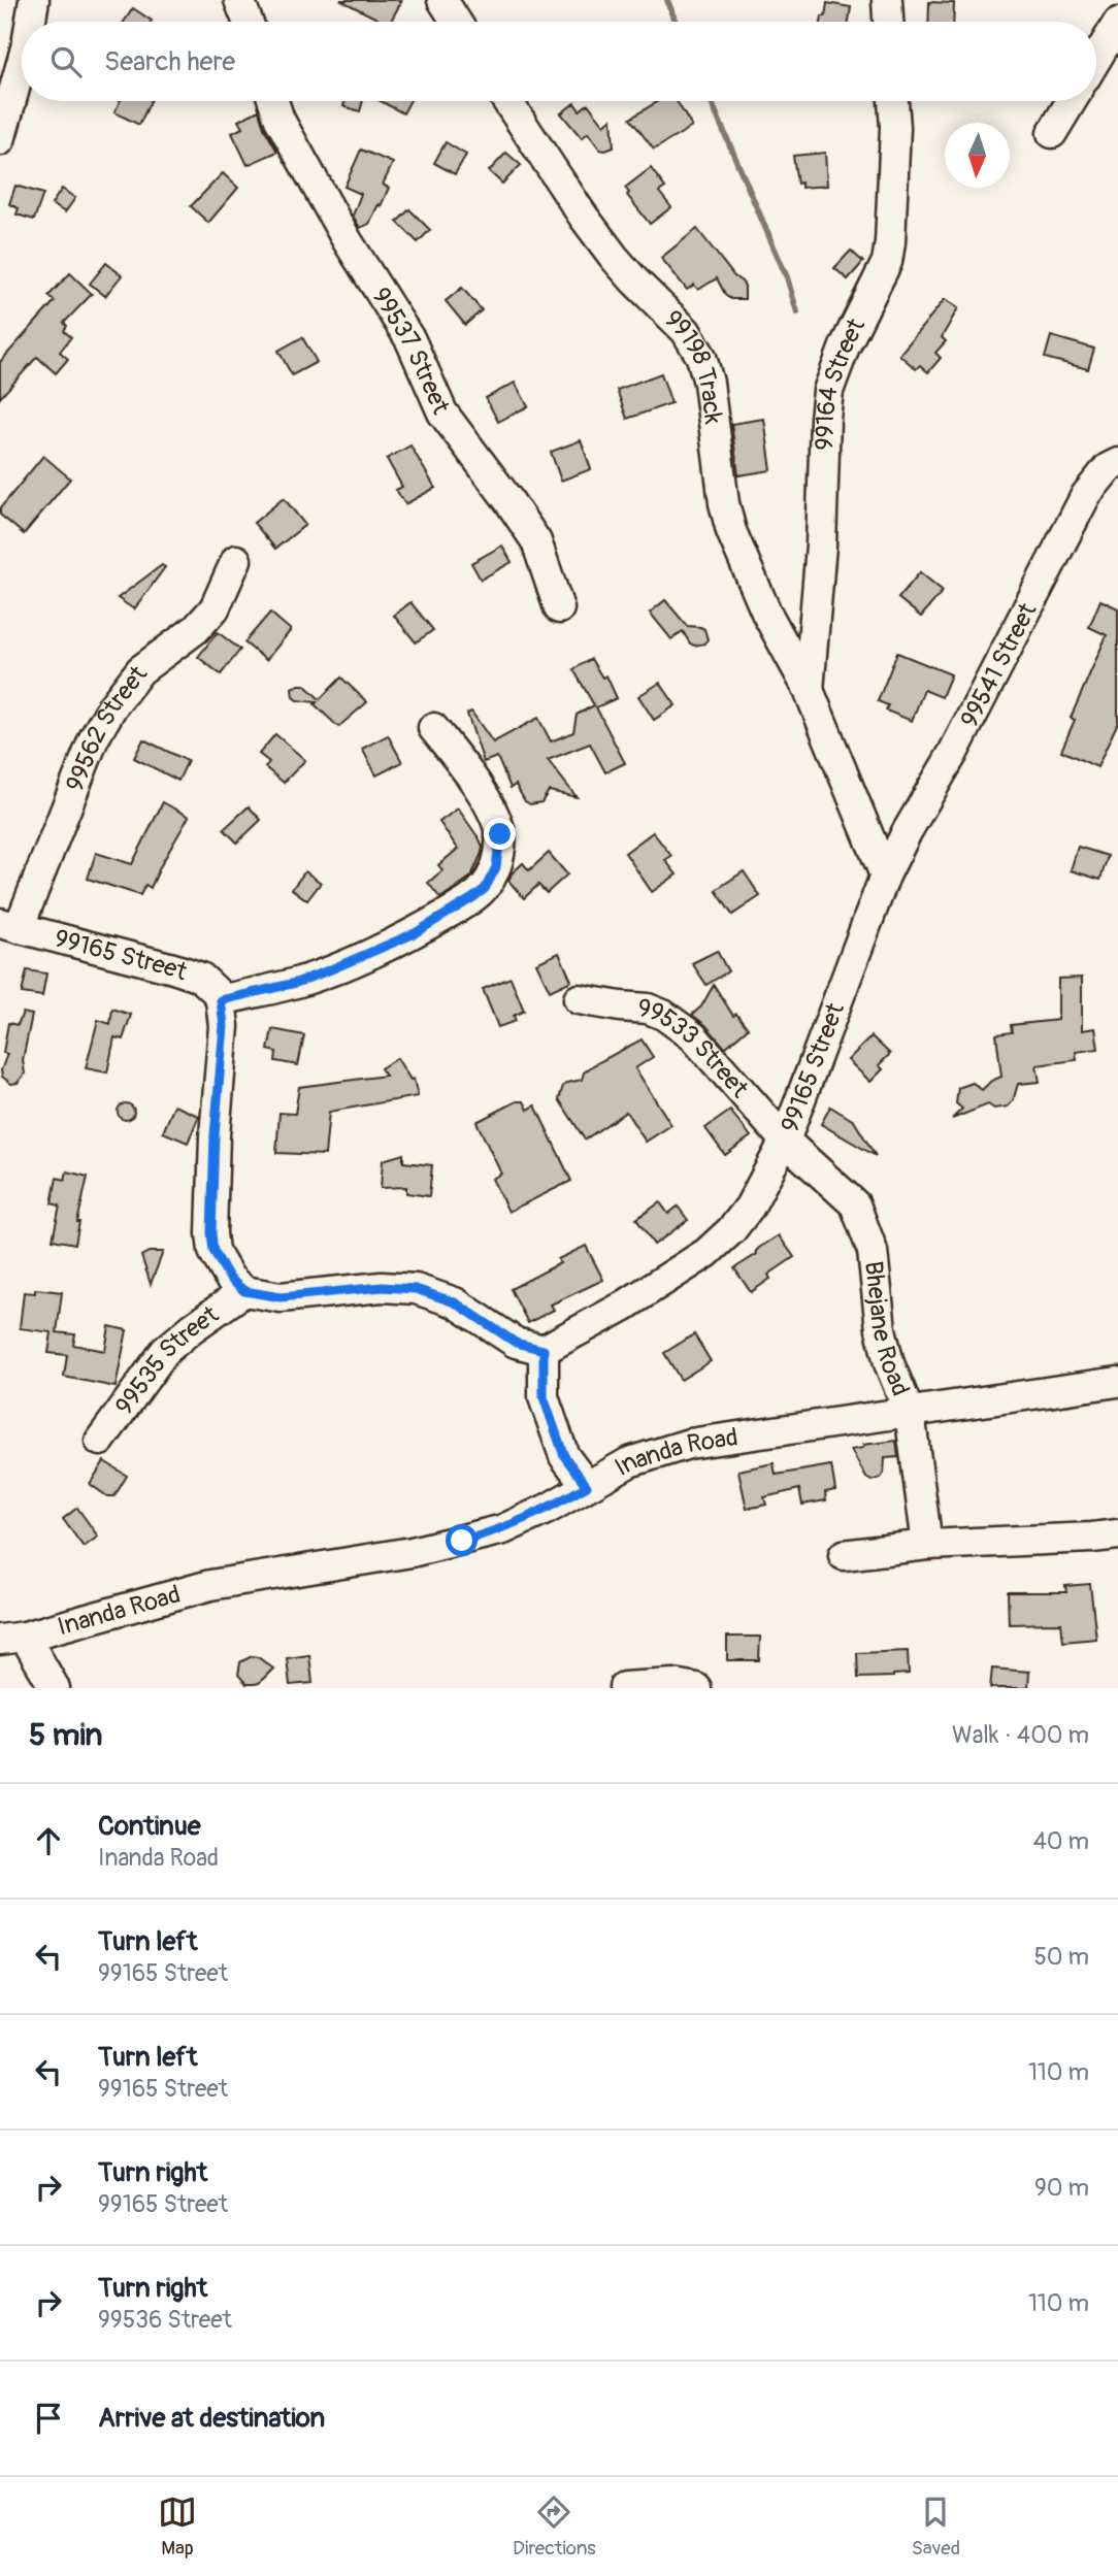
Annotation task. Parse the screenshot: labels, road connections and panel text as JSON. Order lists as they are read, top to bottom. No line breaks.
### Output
{"streets":{"street":["99537 Street","99198 Track","99164 Street","99541 Street","99562 Street","99165 Street","99533 Street","Bhejane Road","99535 Street","Inanda Road"]},"crossings":[["99198 Track","99164 Street"],["99541 Street","99165 Street"],["99562 Street","99165 Street"],["99165 Street","99533 Street"],["99165 Street","Bhejane Road"],["99533 Street","Bhejane Road"],["Bhejane Road","Inanda Road"]],"north":"bottom","page":{"search":"Search here","heading":["5 min","Walk · 400 m"],"list":[["Continue","Inanda Road","40 m"],["Turn left","99165 Street","50 m"],["Turn left","99165 Street","110 m"],["Turn right","99165 Street","90 m"],["Turn right","99536 Street","110 m"],"Arrive at destination"],"nav":["Map","Directions","Saved"]}}
